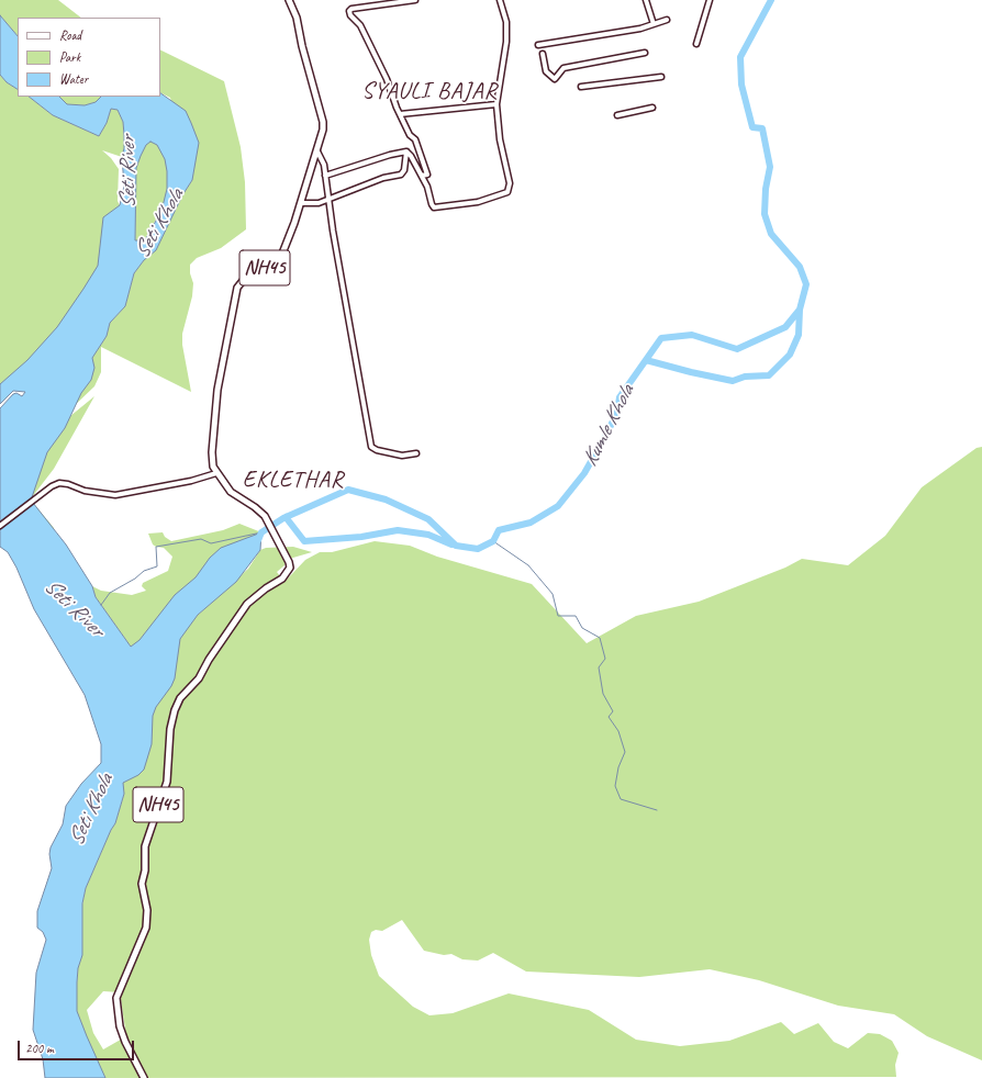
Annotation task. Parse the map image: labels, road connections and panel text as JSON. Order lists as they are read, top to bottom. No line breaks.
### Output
{"streets":{"main road":["NH45"]},"districts":["SYAULI BAJAR","EKLETHAR"],"water":["Seti River","Seti Khola","Kumle Khola"],"legend":["Road","Park","Water"],"scale_bar":"200 m"}
